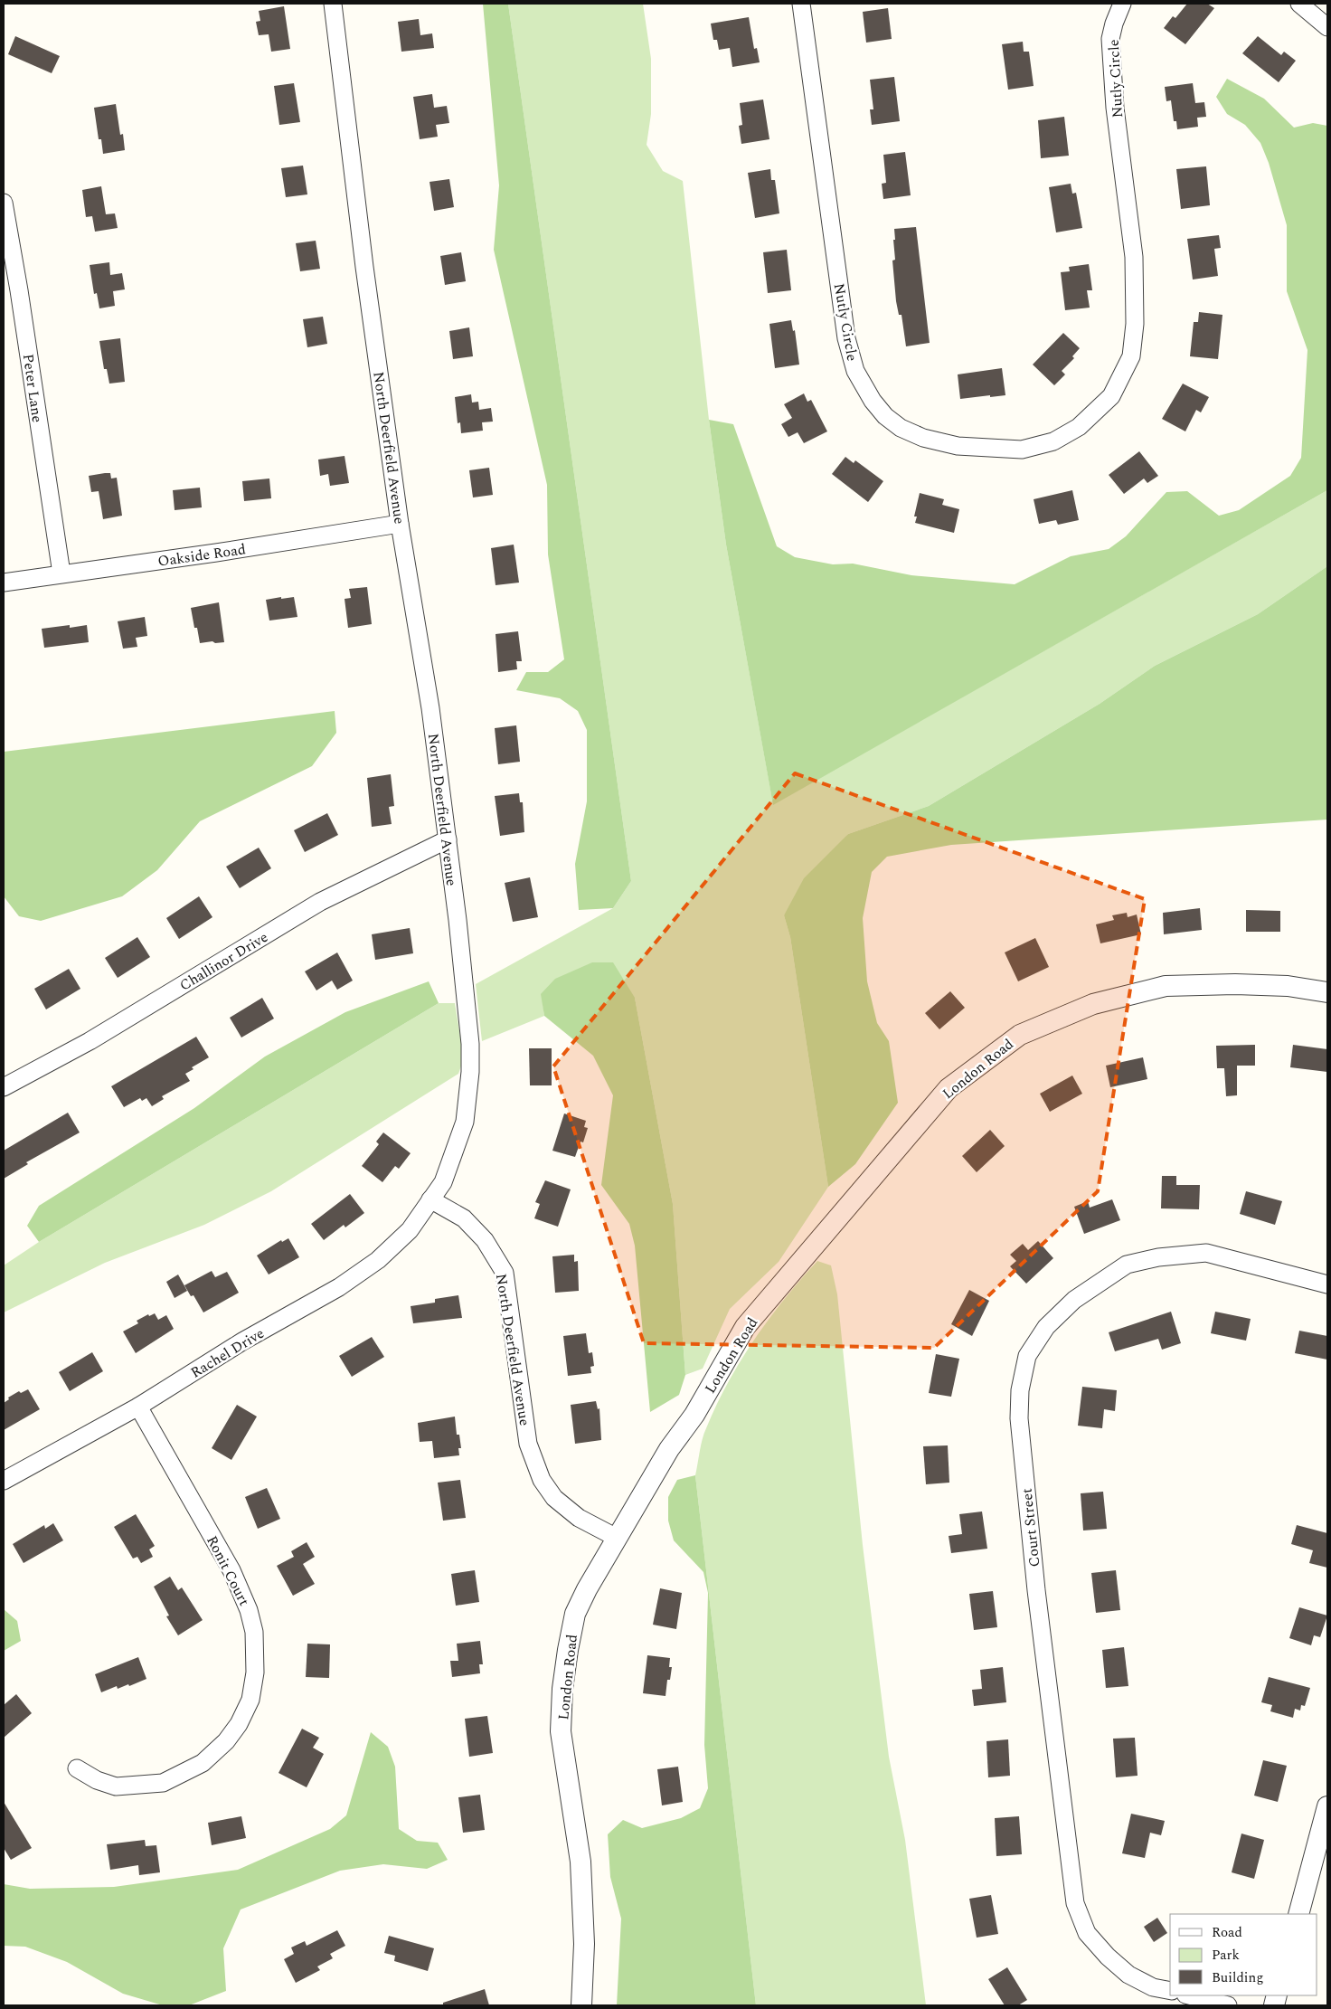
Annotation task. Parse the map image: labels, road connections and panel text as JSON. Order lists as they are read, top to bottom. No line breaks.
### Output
{"streets":{"street":["Nutly Circle","Peter Lane","North Deerfield Avenue","Oakside Road","Challinor Drive","London Road","Rachel Drive","Court Street","Ronit Court"]},"crossings":[["Peter Lane","Oakside Road"],["North Deerfield Avenue","Oakside Road"],["North Deerfield Avenue","Challinor Drive"],["North Deerfield Avenue","London Road"],["North Deerfield Avenue","Rachel Drive"],["Rachel Drive","Ronit Court"]],"legend":["Road","Park","Building"]}
